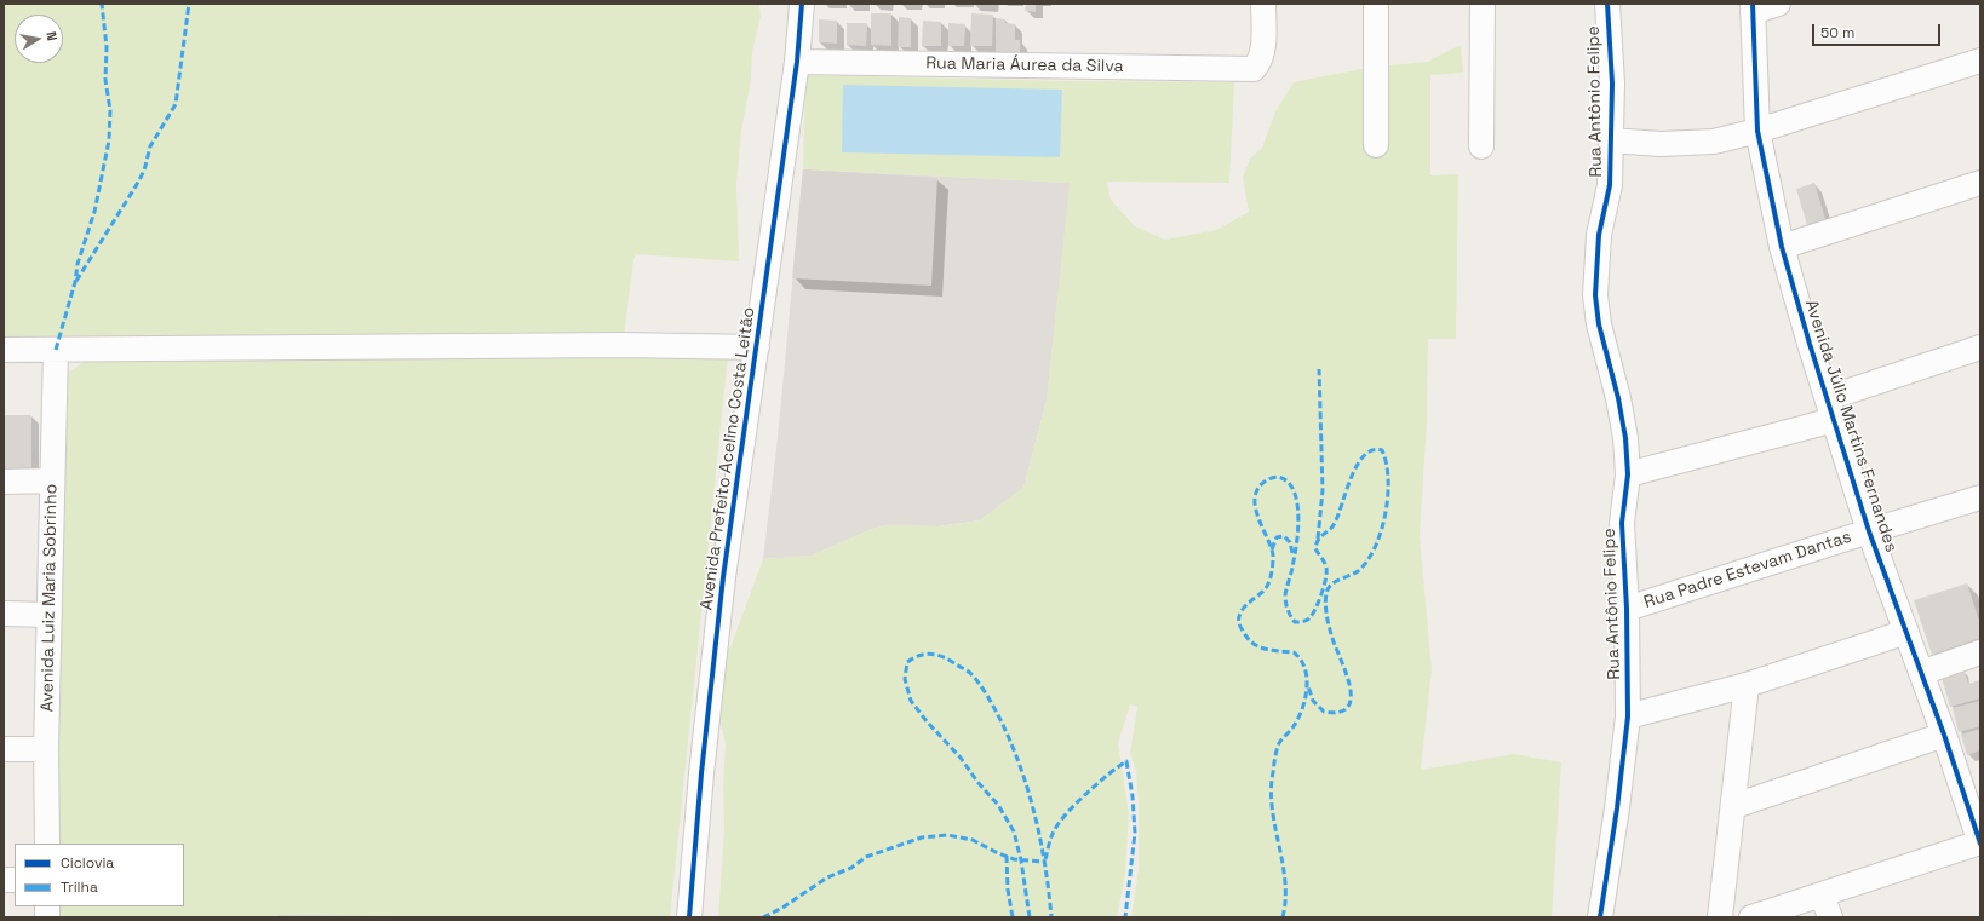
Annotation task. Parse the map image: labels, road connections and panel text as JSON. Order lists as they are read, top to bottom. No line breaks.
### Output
{"streets":{"street":["Rua Maria Áurea da Silva","Rua Antônio Felipe","Avenida Júlio Martins Fernandes","Avenida Prefeito Acelino Costa Leitão","Rua Padre Estevam Dantas","Avenida Luiz Maria Sobrinho"]},"crossings":[["Rua Maria Áurea da Silva","Avenida Prefeito Acelino Costa Leitão"],["Rua Antônio Felipe","Rua Padre Estevam Dantas"],["Avenida Júlio Martins Fernandes","Rua Padre Estevam Dantas"]],"legend":["Ciclovia","Trilha"],"scale_bar":"50 m","north":"right"}
